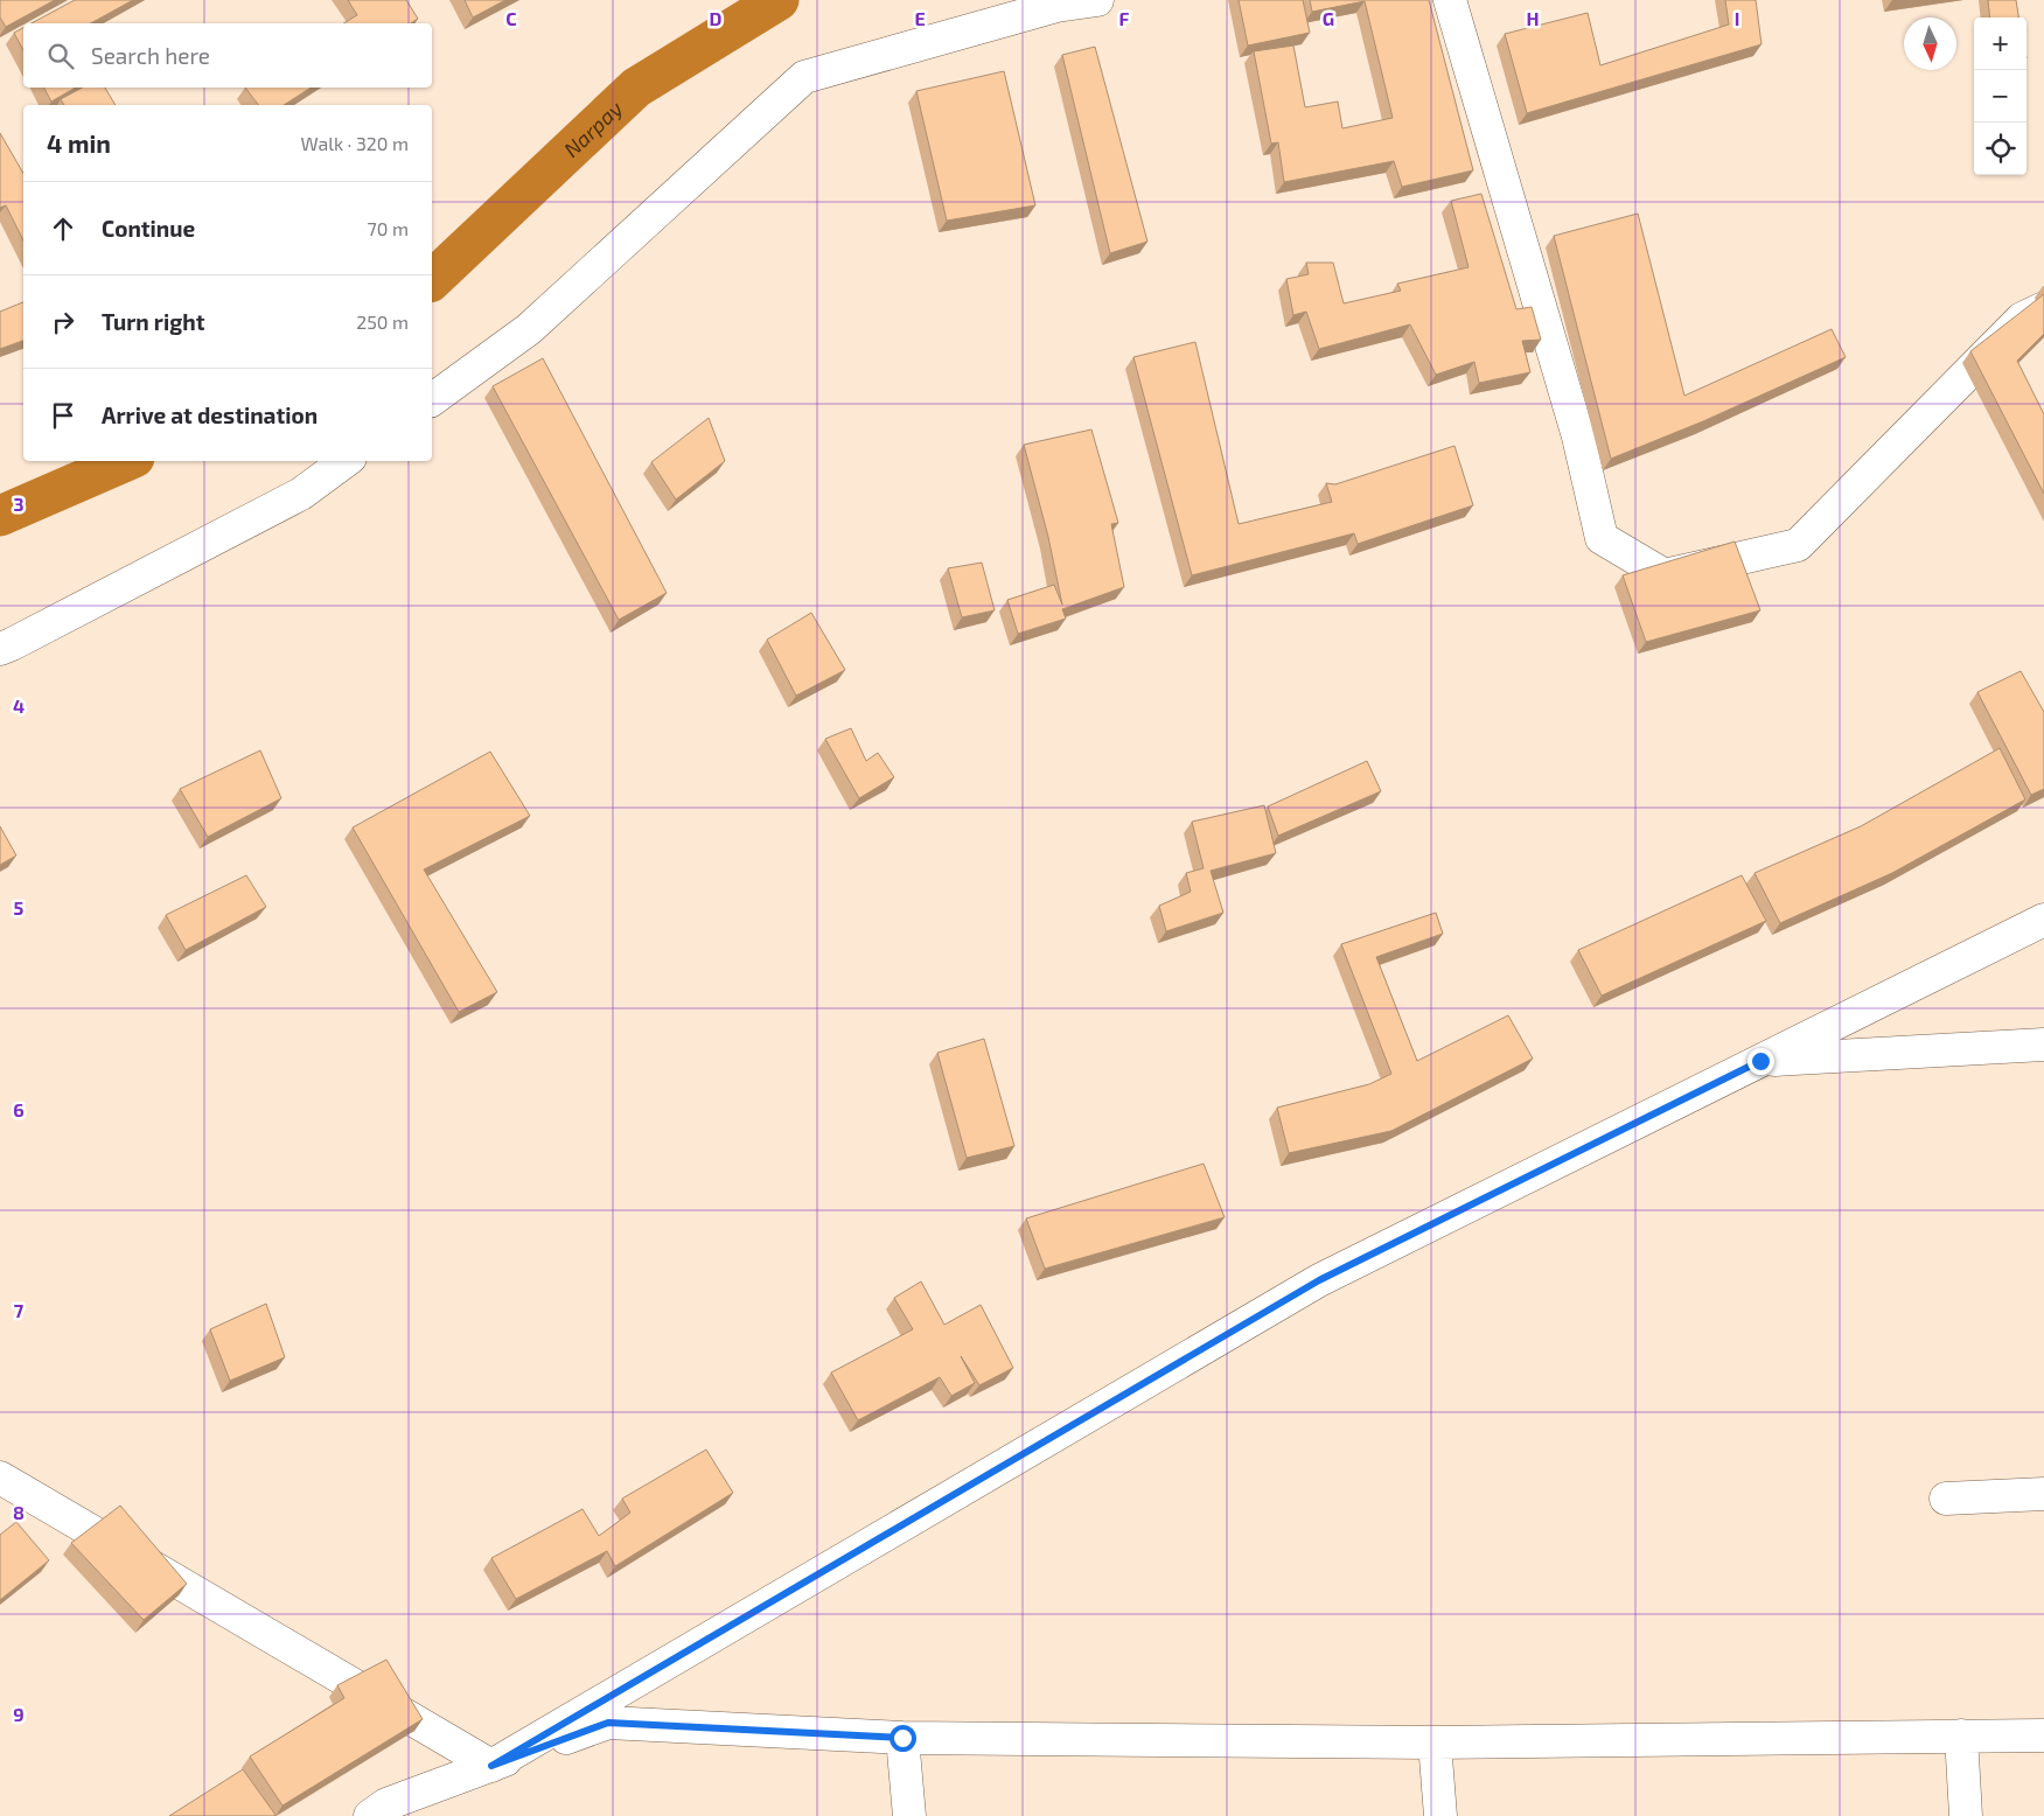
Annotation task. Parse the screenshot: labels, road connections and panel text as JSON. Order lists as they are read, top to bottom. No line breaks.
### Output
{"water":["Narpay"],"north":"bottom","page":{"map_buttons":["+","−"],"search":"Search here","heading":["4 min","Walk · 320 m"],"list":[["Continue","70 m"],["Turn right","250 m"],"Arrive at destination"]},"grid":{"columns":["C","D","E","F","G","H","I"],"rows":["3","4","5","6","7","8","9"]}}
